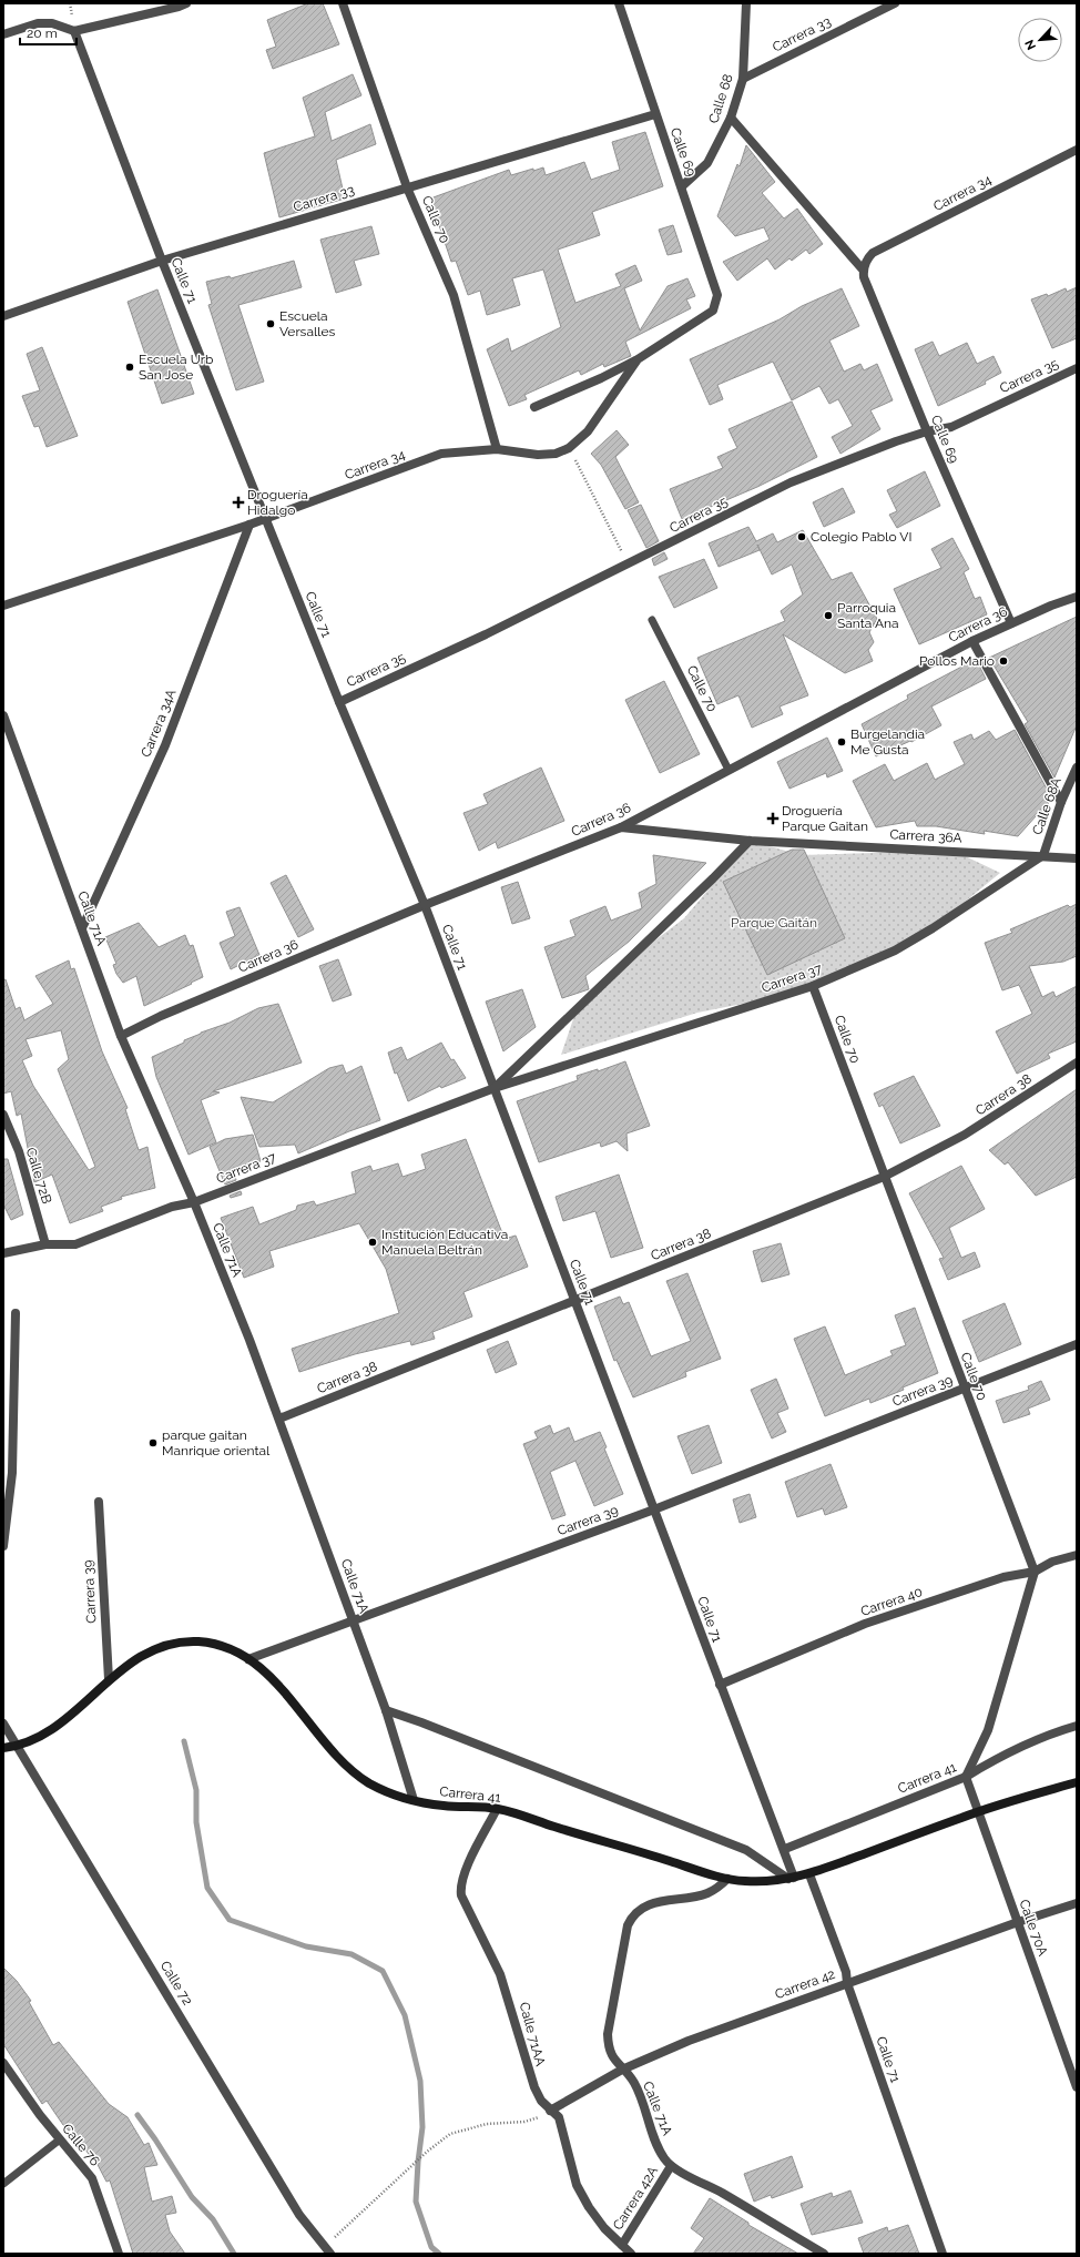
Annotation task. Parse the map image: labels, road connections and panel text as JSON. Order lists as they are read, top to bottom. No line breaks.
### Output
{"streets":{"main road":["Carrera 41"],"street":["Carrera 33","Calle 68","Calle 69","Carrera 34","Calle 70","Calle 71","Carrera 35","Carrera 36","Carrera 34A","Calle 68A","Carrera 36A","Calle 71A","Carrera 37","Carrera 38","Calle 72B","Carrera 39","Carrera 40","Calle 70A","Calle 72","Carrera 42","Calle 71AA","Calle 76","Carrera 42A"]},"crossings":[["Carrera 33","Calle 68"],["Carrera 33","Calle 69"],["Carrera 33","Calle 70"],["Carrera 33","Calle 71"],["Calle 68","Calle 69"],["Calle 69","Carrera 34"],["Calle 69","Carrera 35"],["Calle 69","Carrera 36"],["Carrera 34","Calle 70"],["Carrera 34","Calle 71"],["Carrera 34","Carrera 34A"],["Calle 70","Carrera 36"],["Calle 70","Carrera 37"],["Calle 70","Carrera 38"],["Calle 70","Carrera 39"],["Calle 70","Carrera 40"],["Calle 71","Carrera 35"],["Calle 71","Carrera 36"],["Calle 71","Carrera 37"],["Calle 71","Carrera 38"],["Calle 71","Carrera 39"],["Calle 71","Carrera 40"],["Calle 71","Carrera 41"],["Calle 71","Carrera 42"],["Carrera 36","Carrera 36A"],["Carrera 36","Calle 71A"],["Carrera 34A","Calle 71A"],["Calle 68A","Carrera 36A"],["Calle 68A","Carrera 37"],["Carrera 36A","Carrera 37"],["Calle 71A","Carrera 37"],["Calle 71A","Carrera 38"],["Calle 71A","Carrera 39"],["Calle 71A","Carrera 41"],["Calle 71A","Carrera 42"],["Calle 71A","Carrera 42A"],["Carrera 37","Calle 72B"],["Carrera 39","Carrera 41"],["Carrera 41","Calle 70A"],["Carrera 41","Calle 71AA"],["Calle 70A","Carrera 42"],["Carrera 42","Calle 71AA"],["Calle 71AA","Carrera 42A"]],"parks":["Parque Gaitán"],"places":{"other":["Escuela Versalles","Escuela Urb San Jose","Colegio Pablo VI","Parroquia Santa Ana","Pollos Mario","Burgelandia Me Gusta","Institución Educativa Manuela Beltrán","parque gaitan Manrique oriental"],"health":["Droguería Hidalgo","Droguería Parque Gaitan"]},"scale_bar":"20 m","north":"bottom left"}
